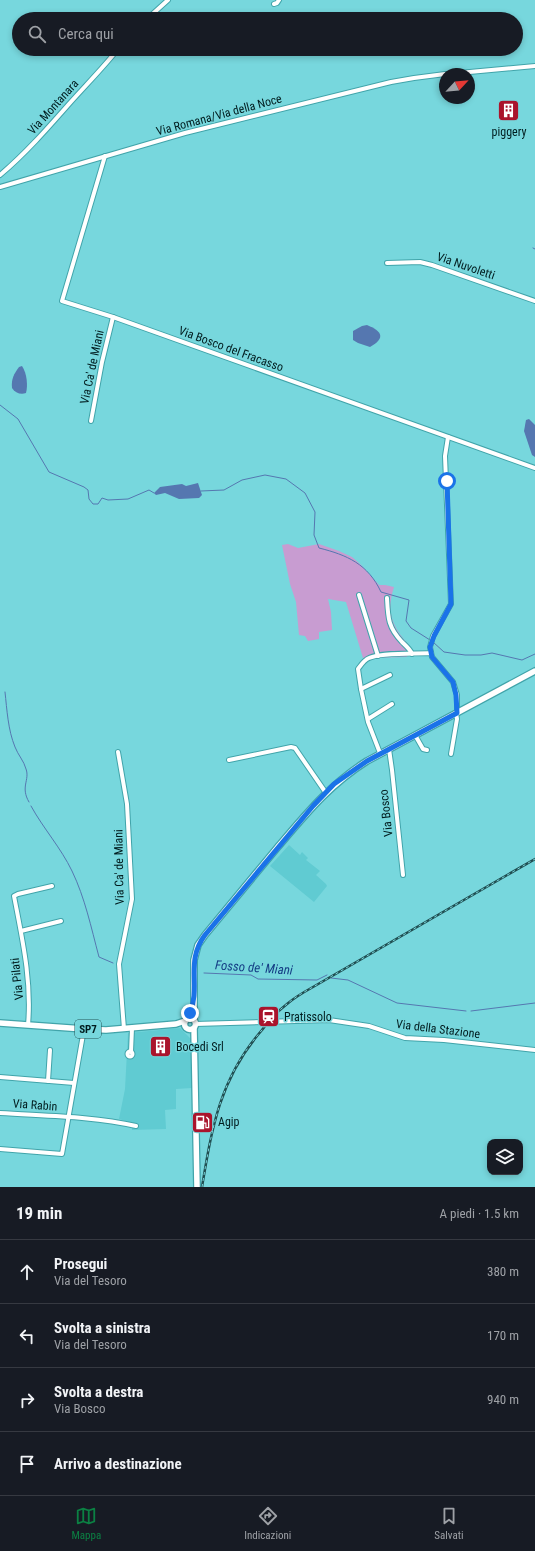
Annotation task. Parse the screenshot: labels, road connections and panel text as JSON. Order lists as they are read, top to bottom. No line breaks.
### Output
{"streets":{"main road":["SP7"],"street":["Via Montanara","Via Romana/Via della Noce","Via Nuvoletti","Via Bosco del Fracasso","Via Ca' de Miani","Via Bosco","Via Pilati","Via della Stazione","Via Rabin"]},"crossings":[["Via Romana/Via della Noce","Via Bosco del Fracasso"],["Via Bosco del Fracasso","Via Ca' de Miani"],["Via Ca' de Miani","SP7"],["Via Pilati","SP7"],["SP7","Via della Stazione"]],"water":["Fosso de' Miani"],"places":{"building":["piggery","Bocedi Srl"],"station":["Pratissolo"],"fuel station":["Agip"]},"north":"top right","page":{"search":"Cerca qui","heading":["19 min","A piedi · 1.5 km"],"list":[["Prosegui","Via del Tesoro","380 m"],["Svolta a sinistra","Via del Tesoro","170 m"],["Svolta a destra","Via Bosco","940 m"],"Arrivo a destinazione"],"nav":["Mappa","Indicazioni","Salvati"]}}
